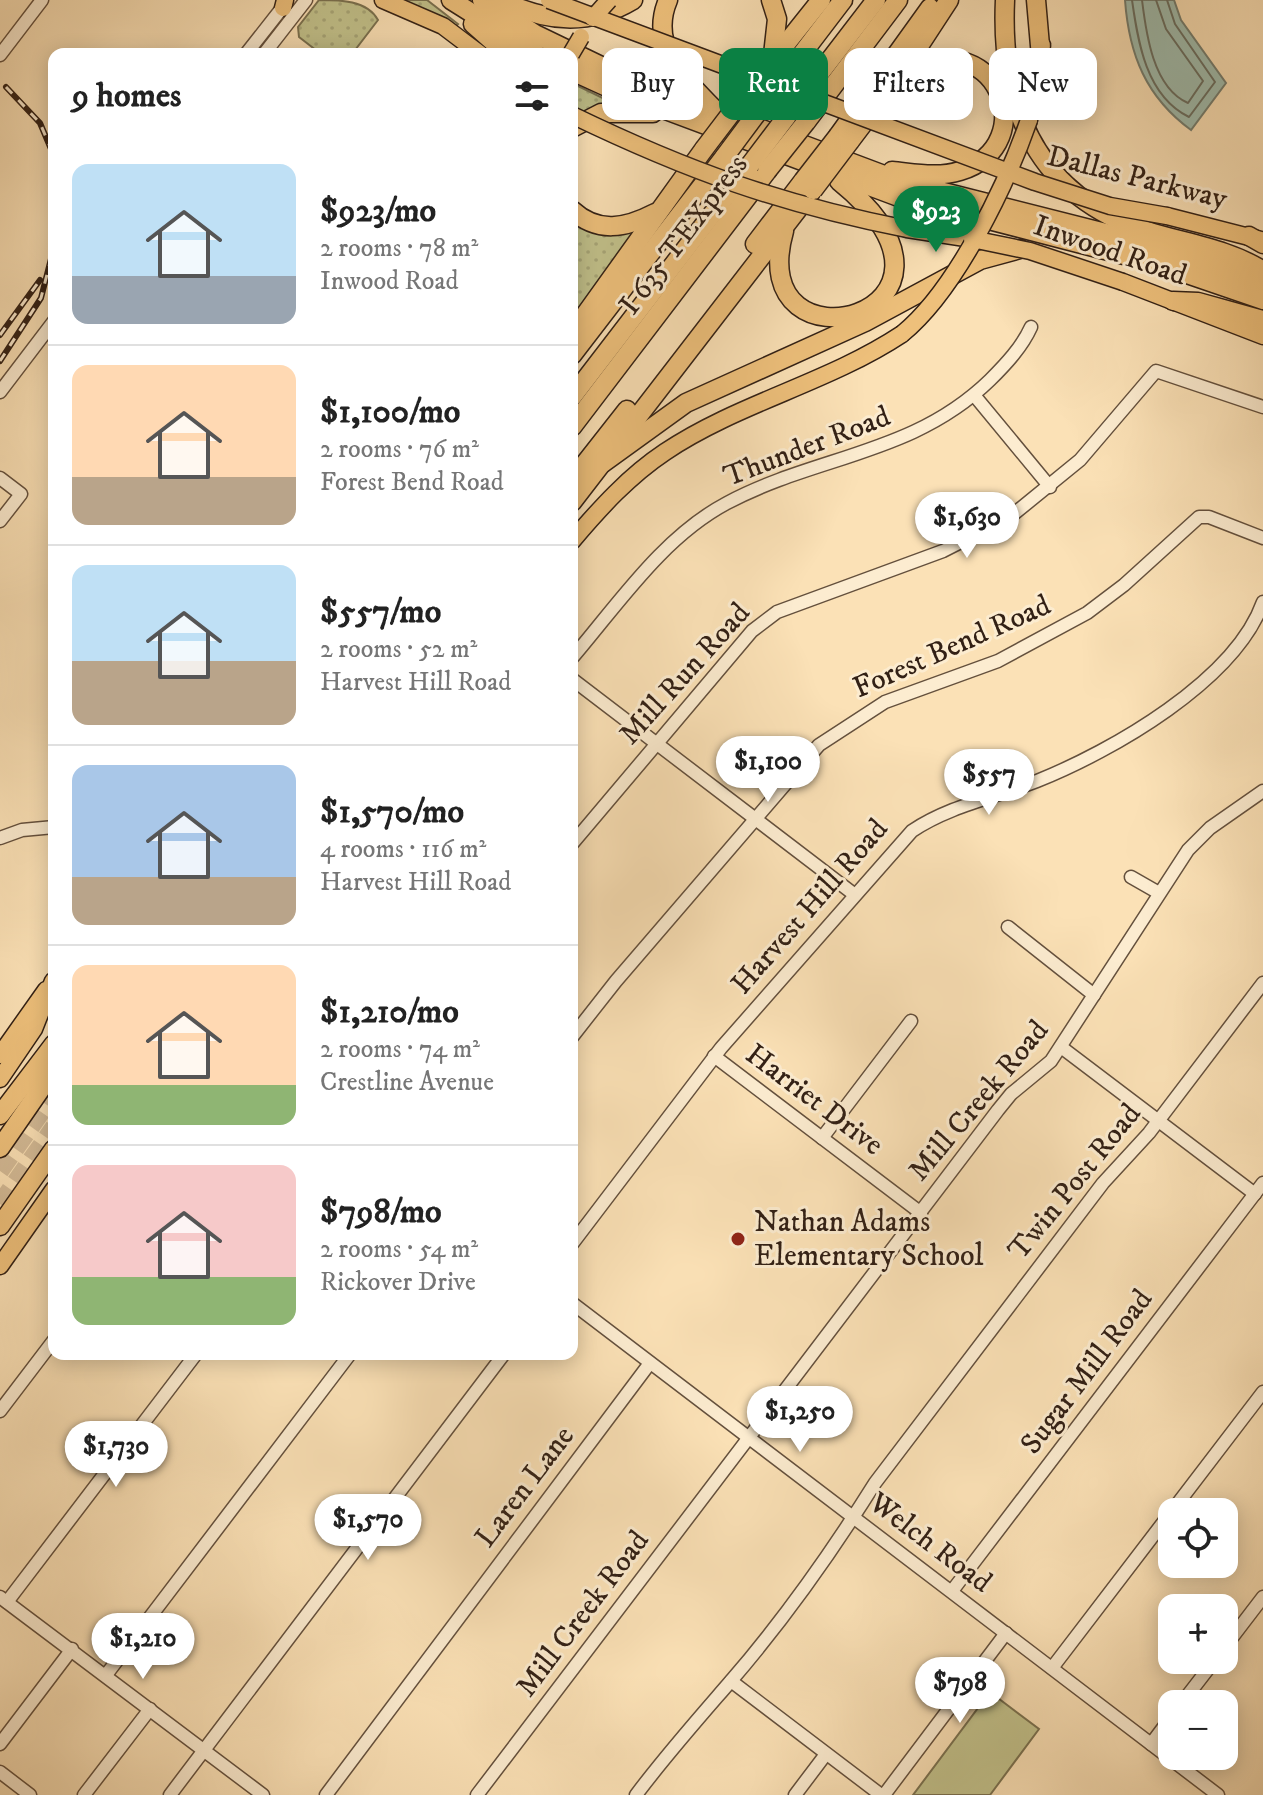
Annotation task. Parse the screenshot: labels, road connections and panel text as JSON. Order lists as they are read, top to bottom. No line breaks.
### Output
{"streets":{"highway":["I 635 TEXpress"],"main road":["Dallas Parkway","Inwood Road"],"street":["Thunder Road","Forest Bend Road","Mill Run Road","Harvest Hill Road","Harriet Drive","Mill Creek Road","Twin Post Road","Sugar Mill Road","Laren Lane","Welch Road"]},"crossings":[["Harvest Hill Road","Harriet Drive"],["Harriet Drive","Mill Creek Road"],["Mill Creek Road","Welch Road"],["Twin Post Road","Welch Road"],["Sugar Mill Road","Welch Road"],["Laren Lane","Welch Road"]],"places":["Nathan Adams Elementary School"],"page":{"chip":["Buy","Rent","Filters","New"],"heading":"9 homes","list":[{"name":"$923/mo","note":"2 rooms · 78 m² · Inwood Road"},{"name":"$1,100/mo","note":"2 rooms · 76 m² · Forest Bend Road"},{"name":"$557/mo","note":"2 rooms · 52 m² · Harvest Hill Road"},{"name":"$1,570/mo","note":"4 rooms · 116 m² · Harvest Hill Road"},{"name":"$1,210/mo","note":"2 rooms · 74 m² · Crestline Avenue"},{"name":"$798/mo","note":"2 rooms · 54 m² · Rickover Drive"}],"price":["$923","$1,630","$1,100","$557","$1,250","$1,730","$1,570","$1,210","$798"],"map_buttons":["+","−"]}}
